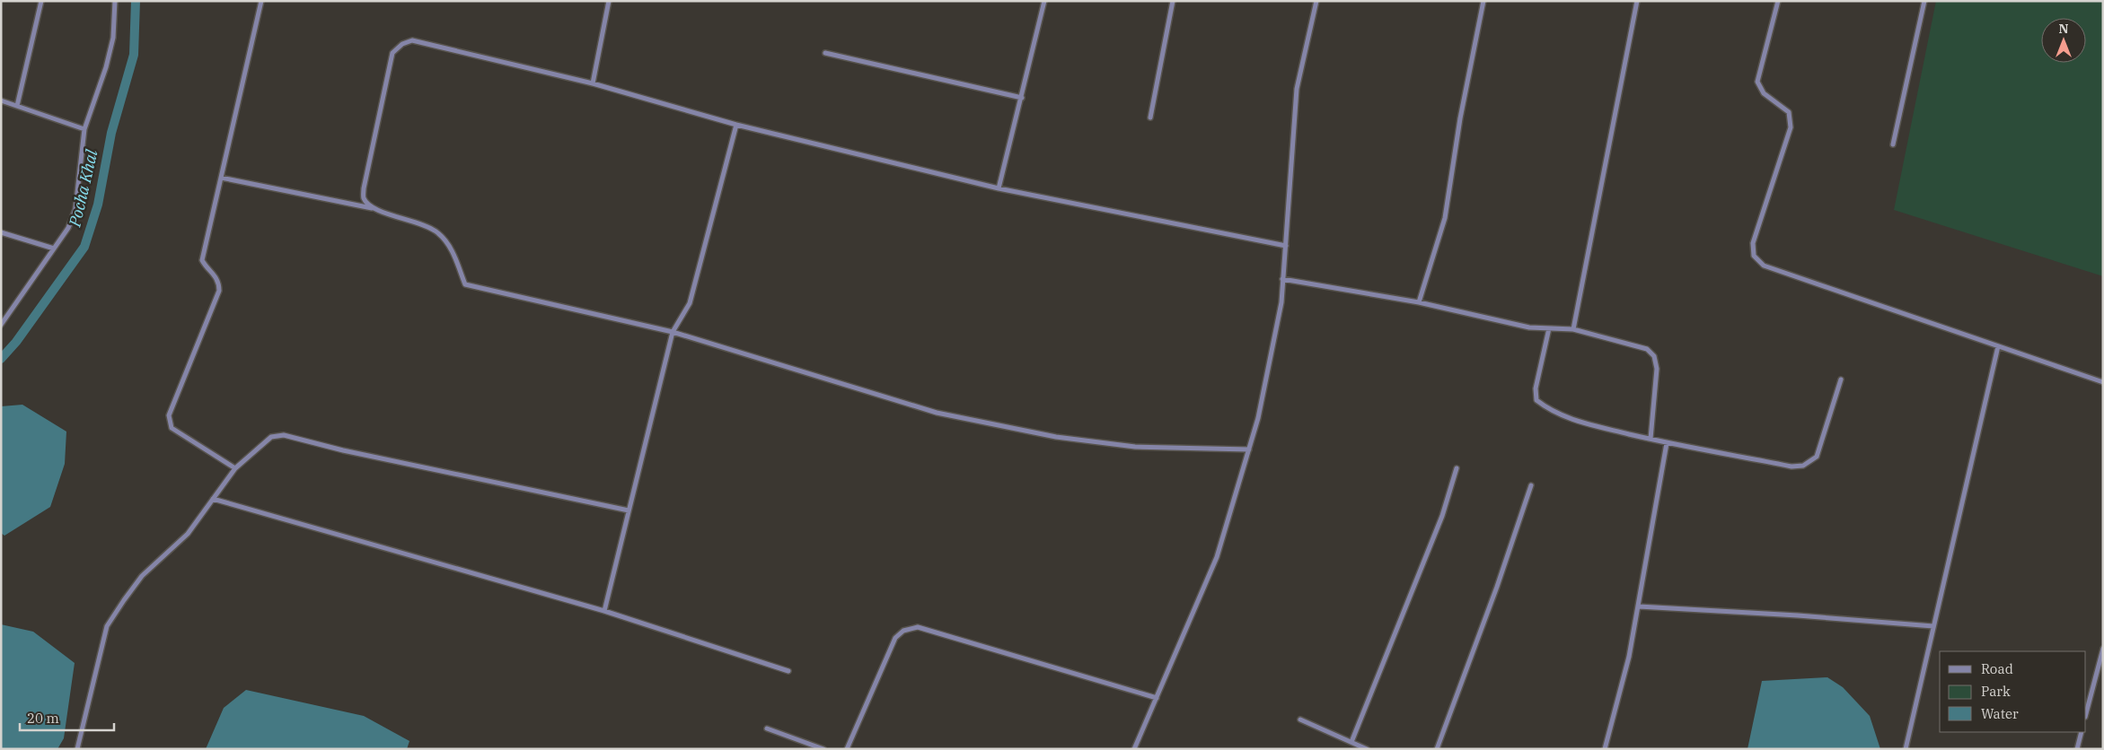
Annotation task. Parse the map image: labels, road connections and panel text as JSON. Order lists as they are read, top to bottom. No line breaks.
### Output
{"water":["Pocha Khal"],"legend":["Road","Park","Water"],"scale_bar":"20 m","north":"top"}
